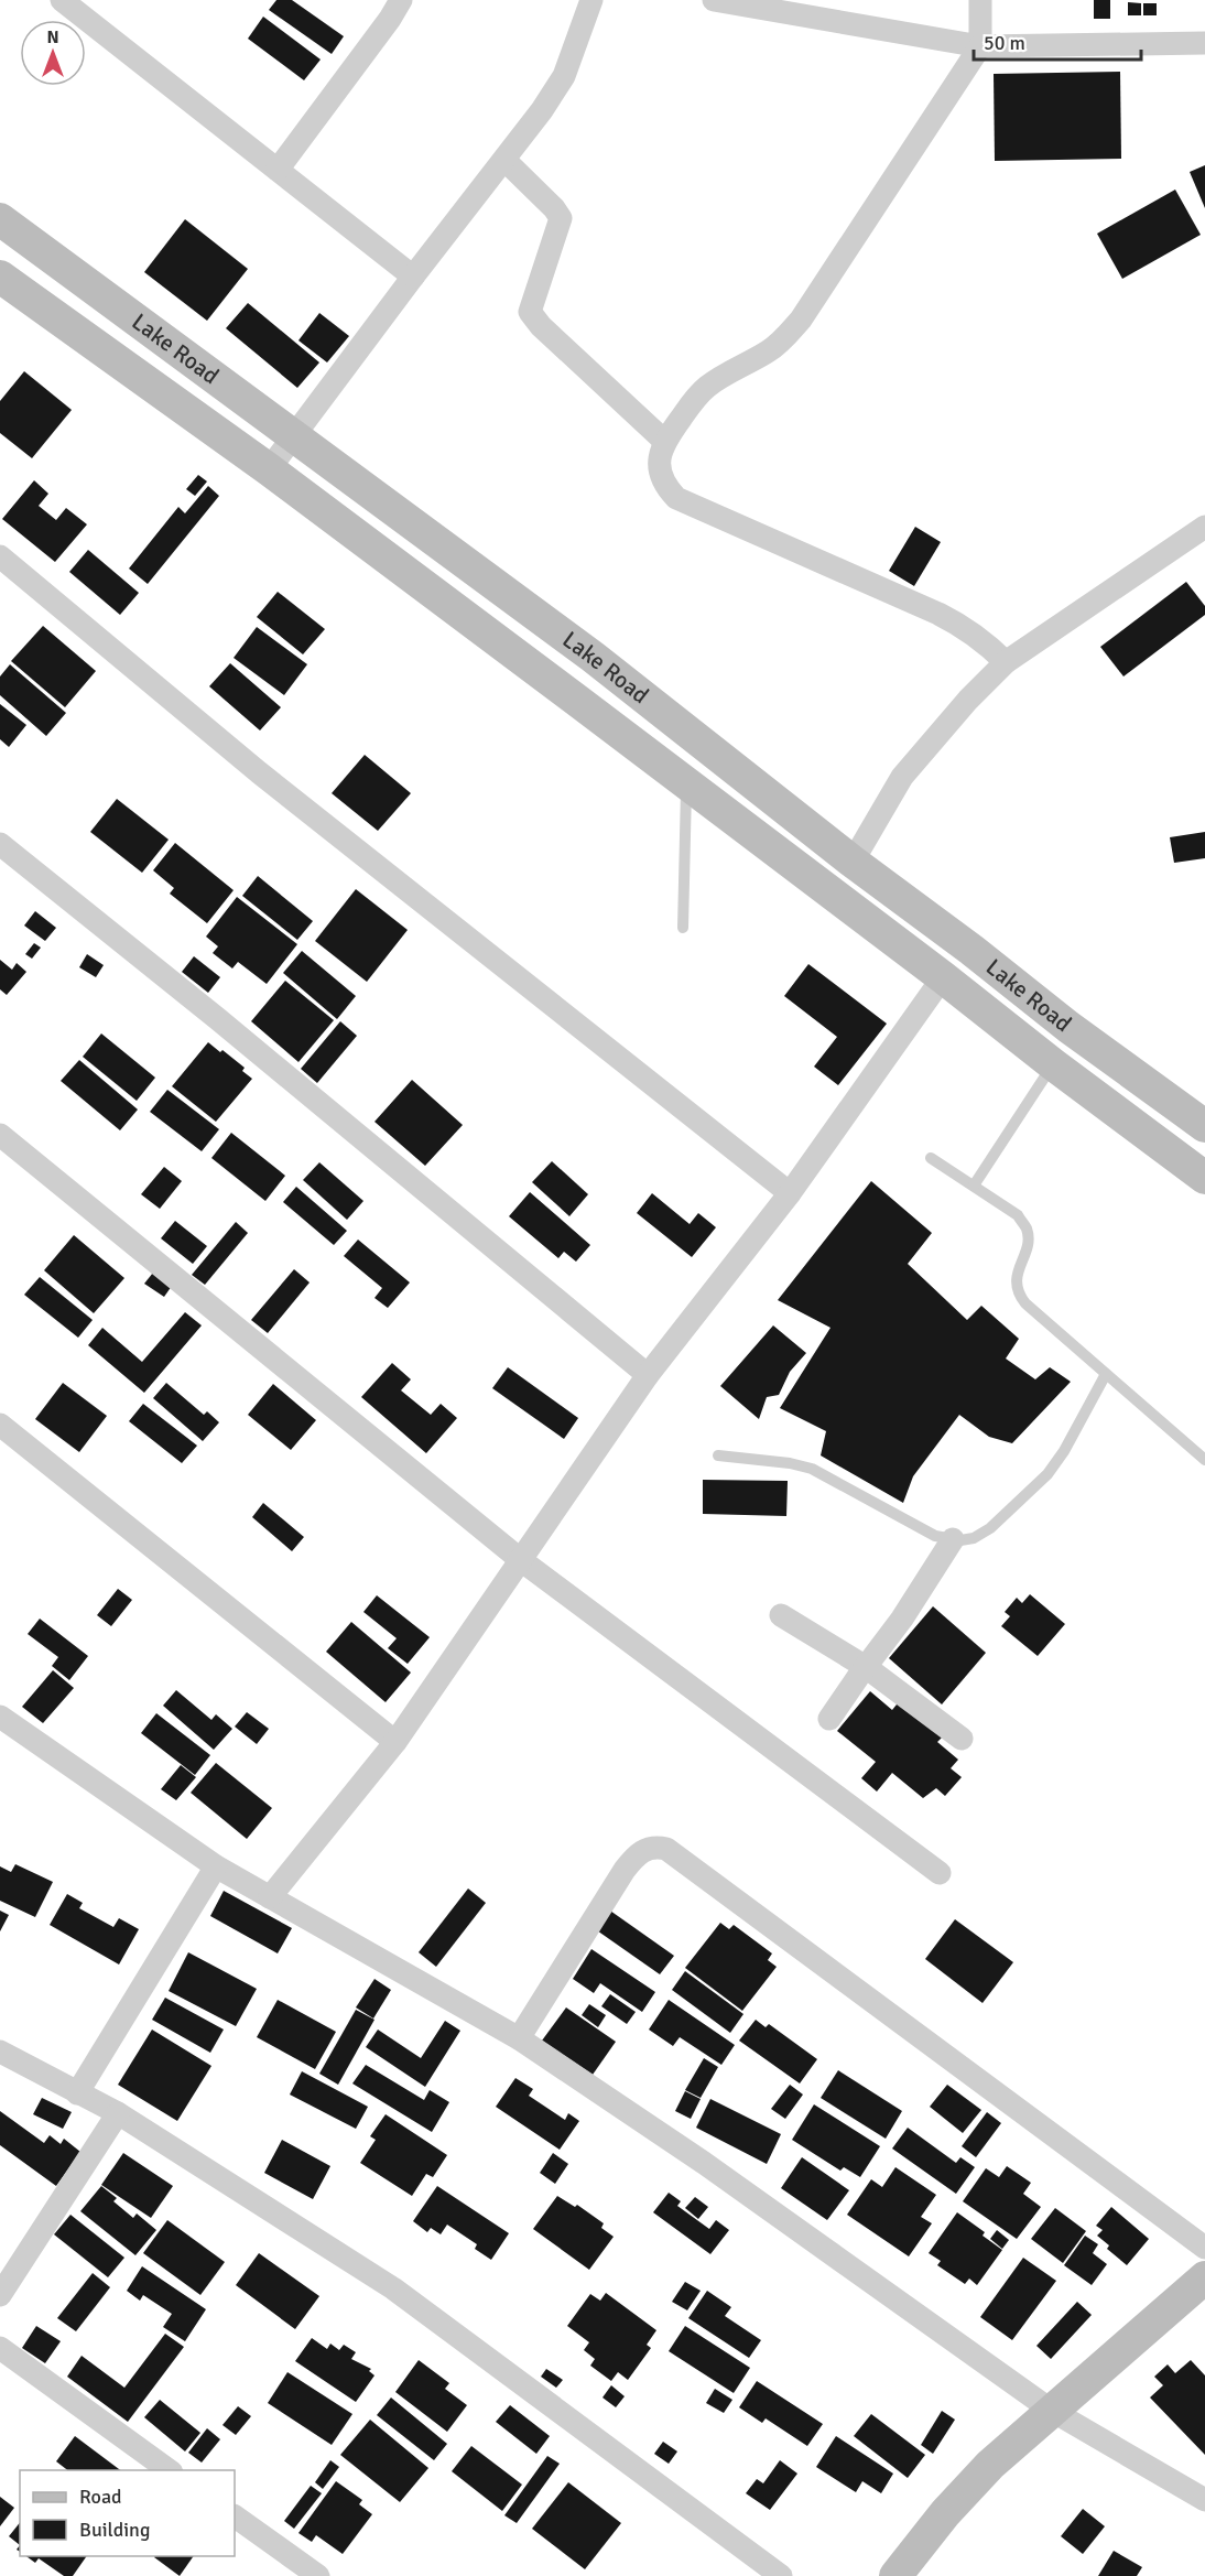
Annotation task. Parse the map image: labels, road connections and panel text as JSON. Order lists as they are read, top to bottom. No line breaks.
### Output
{"streets":{"main road":["Lake Road"]},"legend":["Road","Building"],"scale_bar":"50 m","north":"top"}
